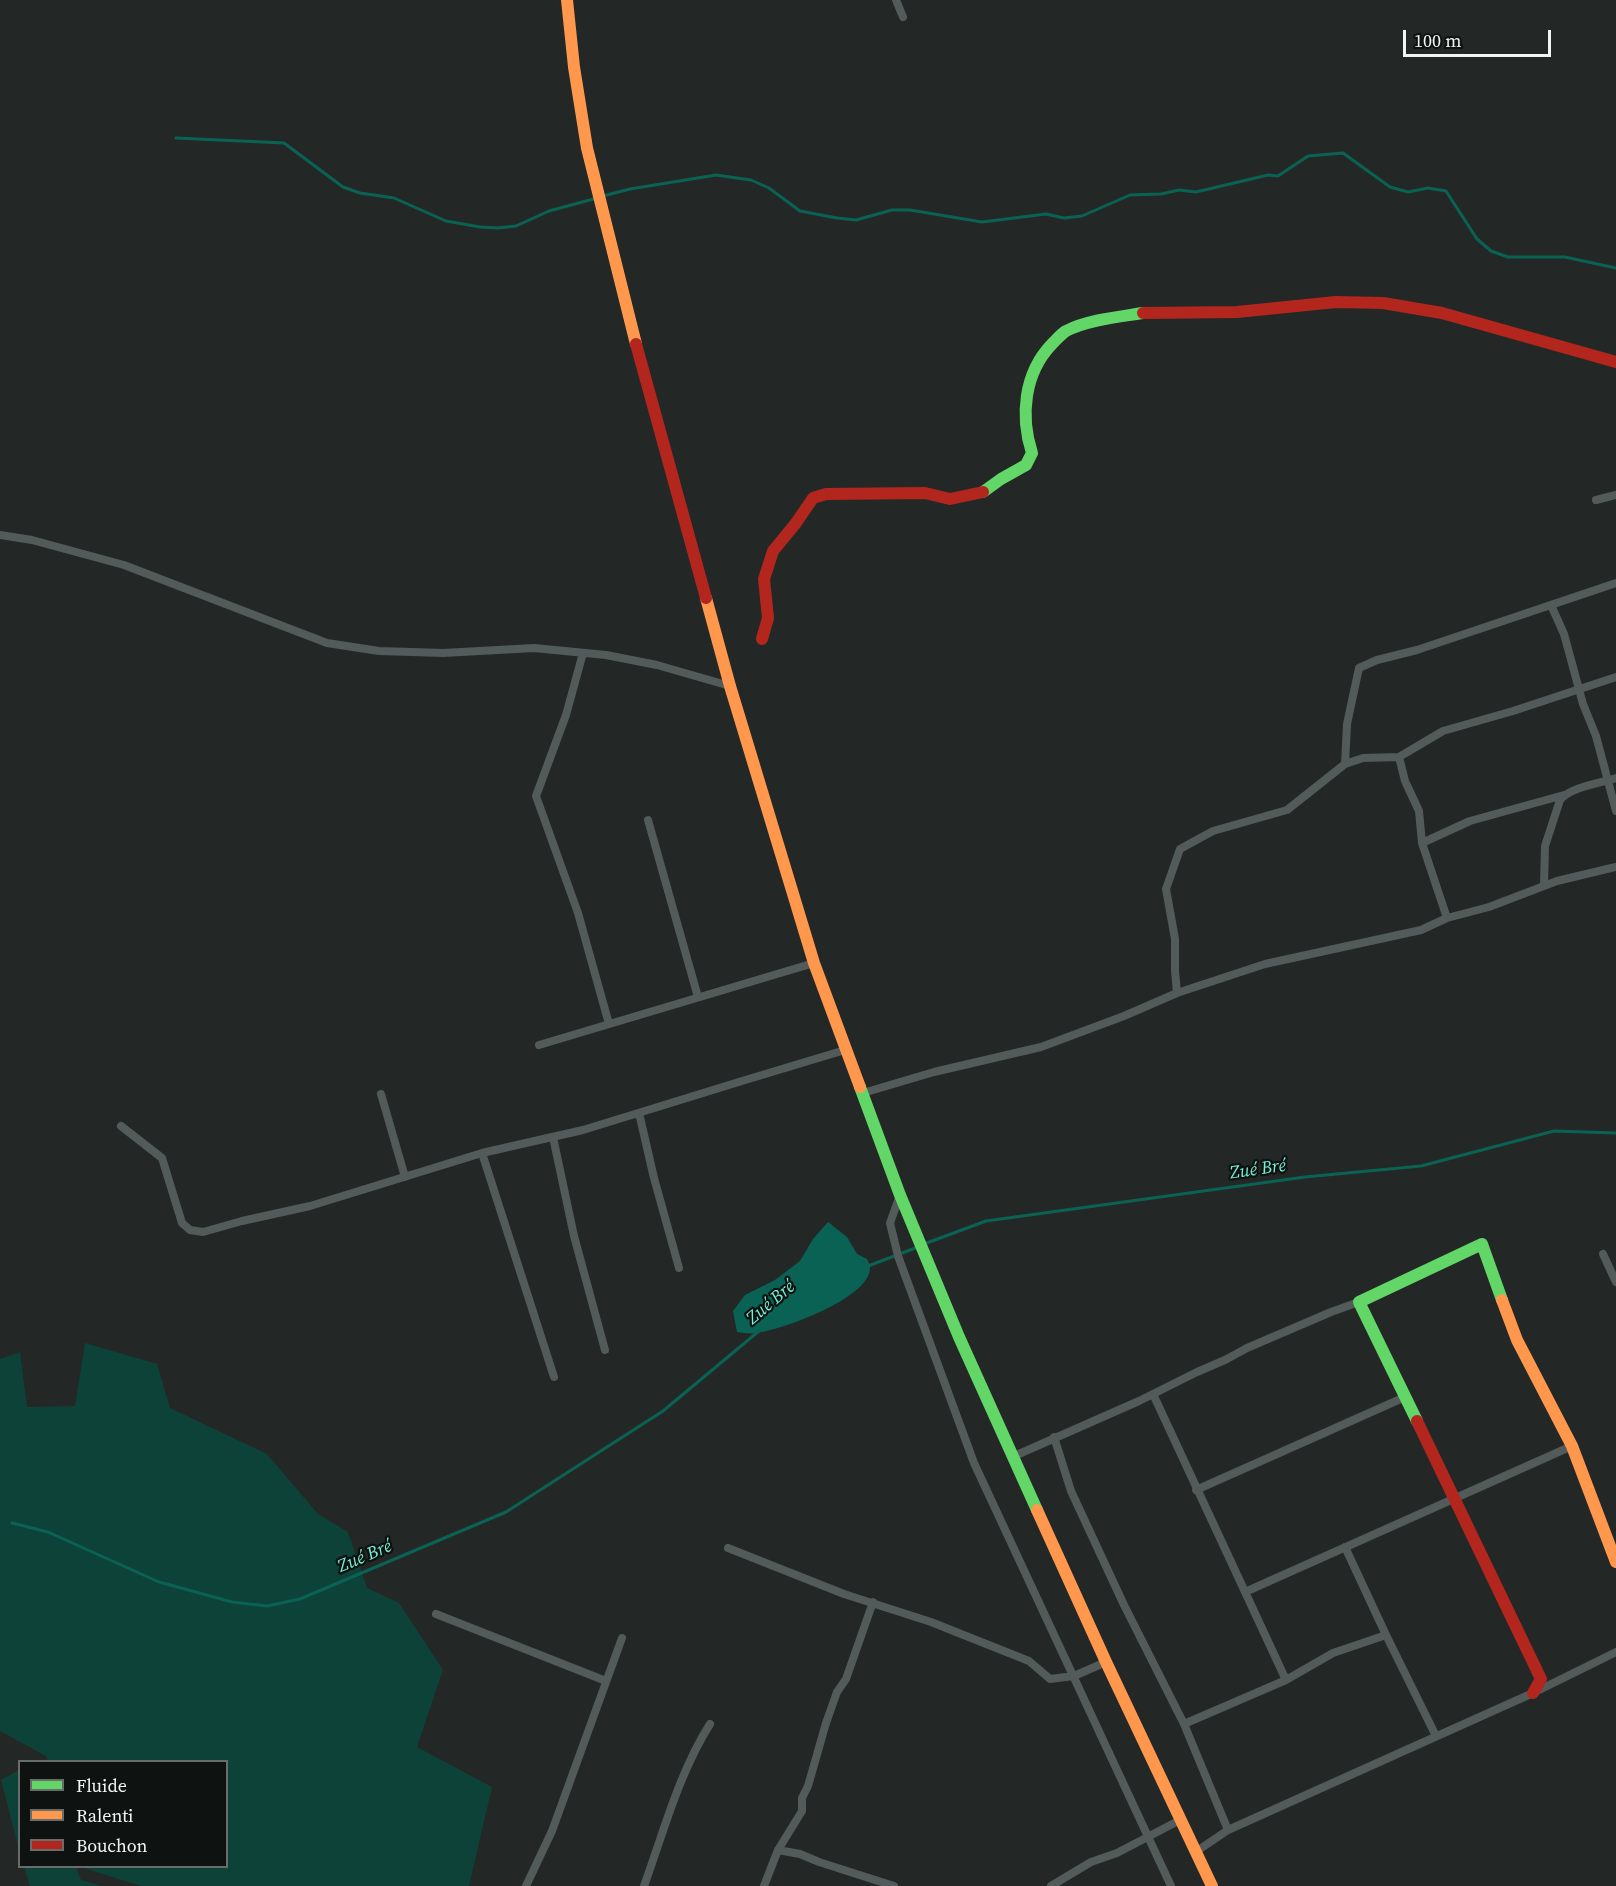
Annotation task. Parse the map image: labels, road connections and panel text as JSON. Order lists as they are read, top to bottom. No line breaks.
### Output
{"water":["Zué Bré"],"legend":["Fluide","Ralenti","Bouchon"],"scale_bar":"100 m"}
